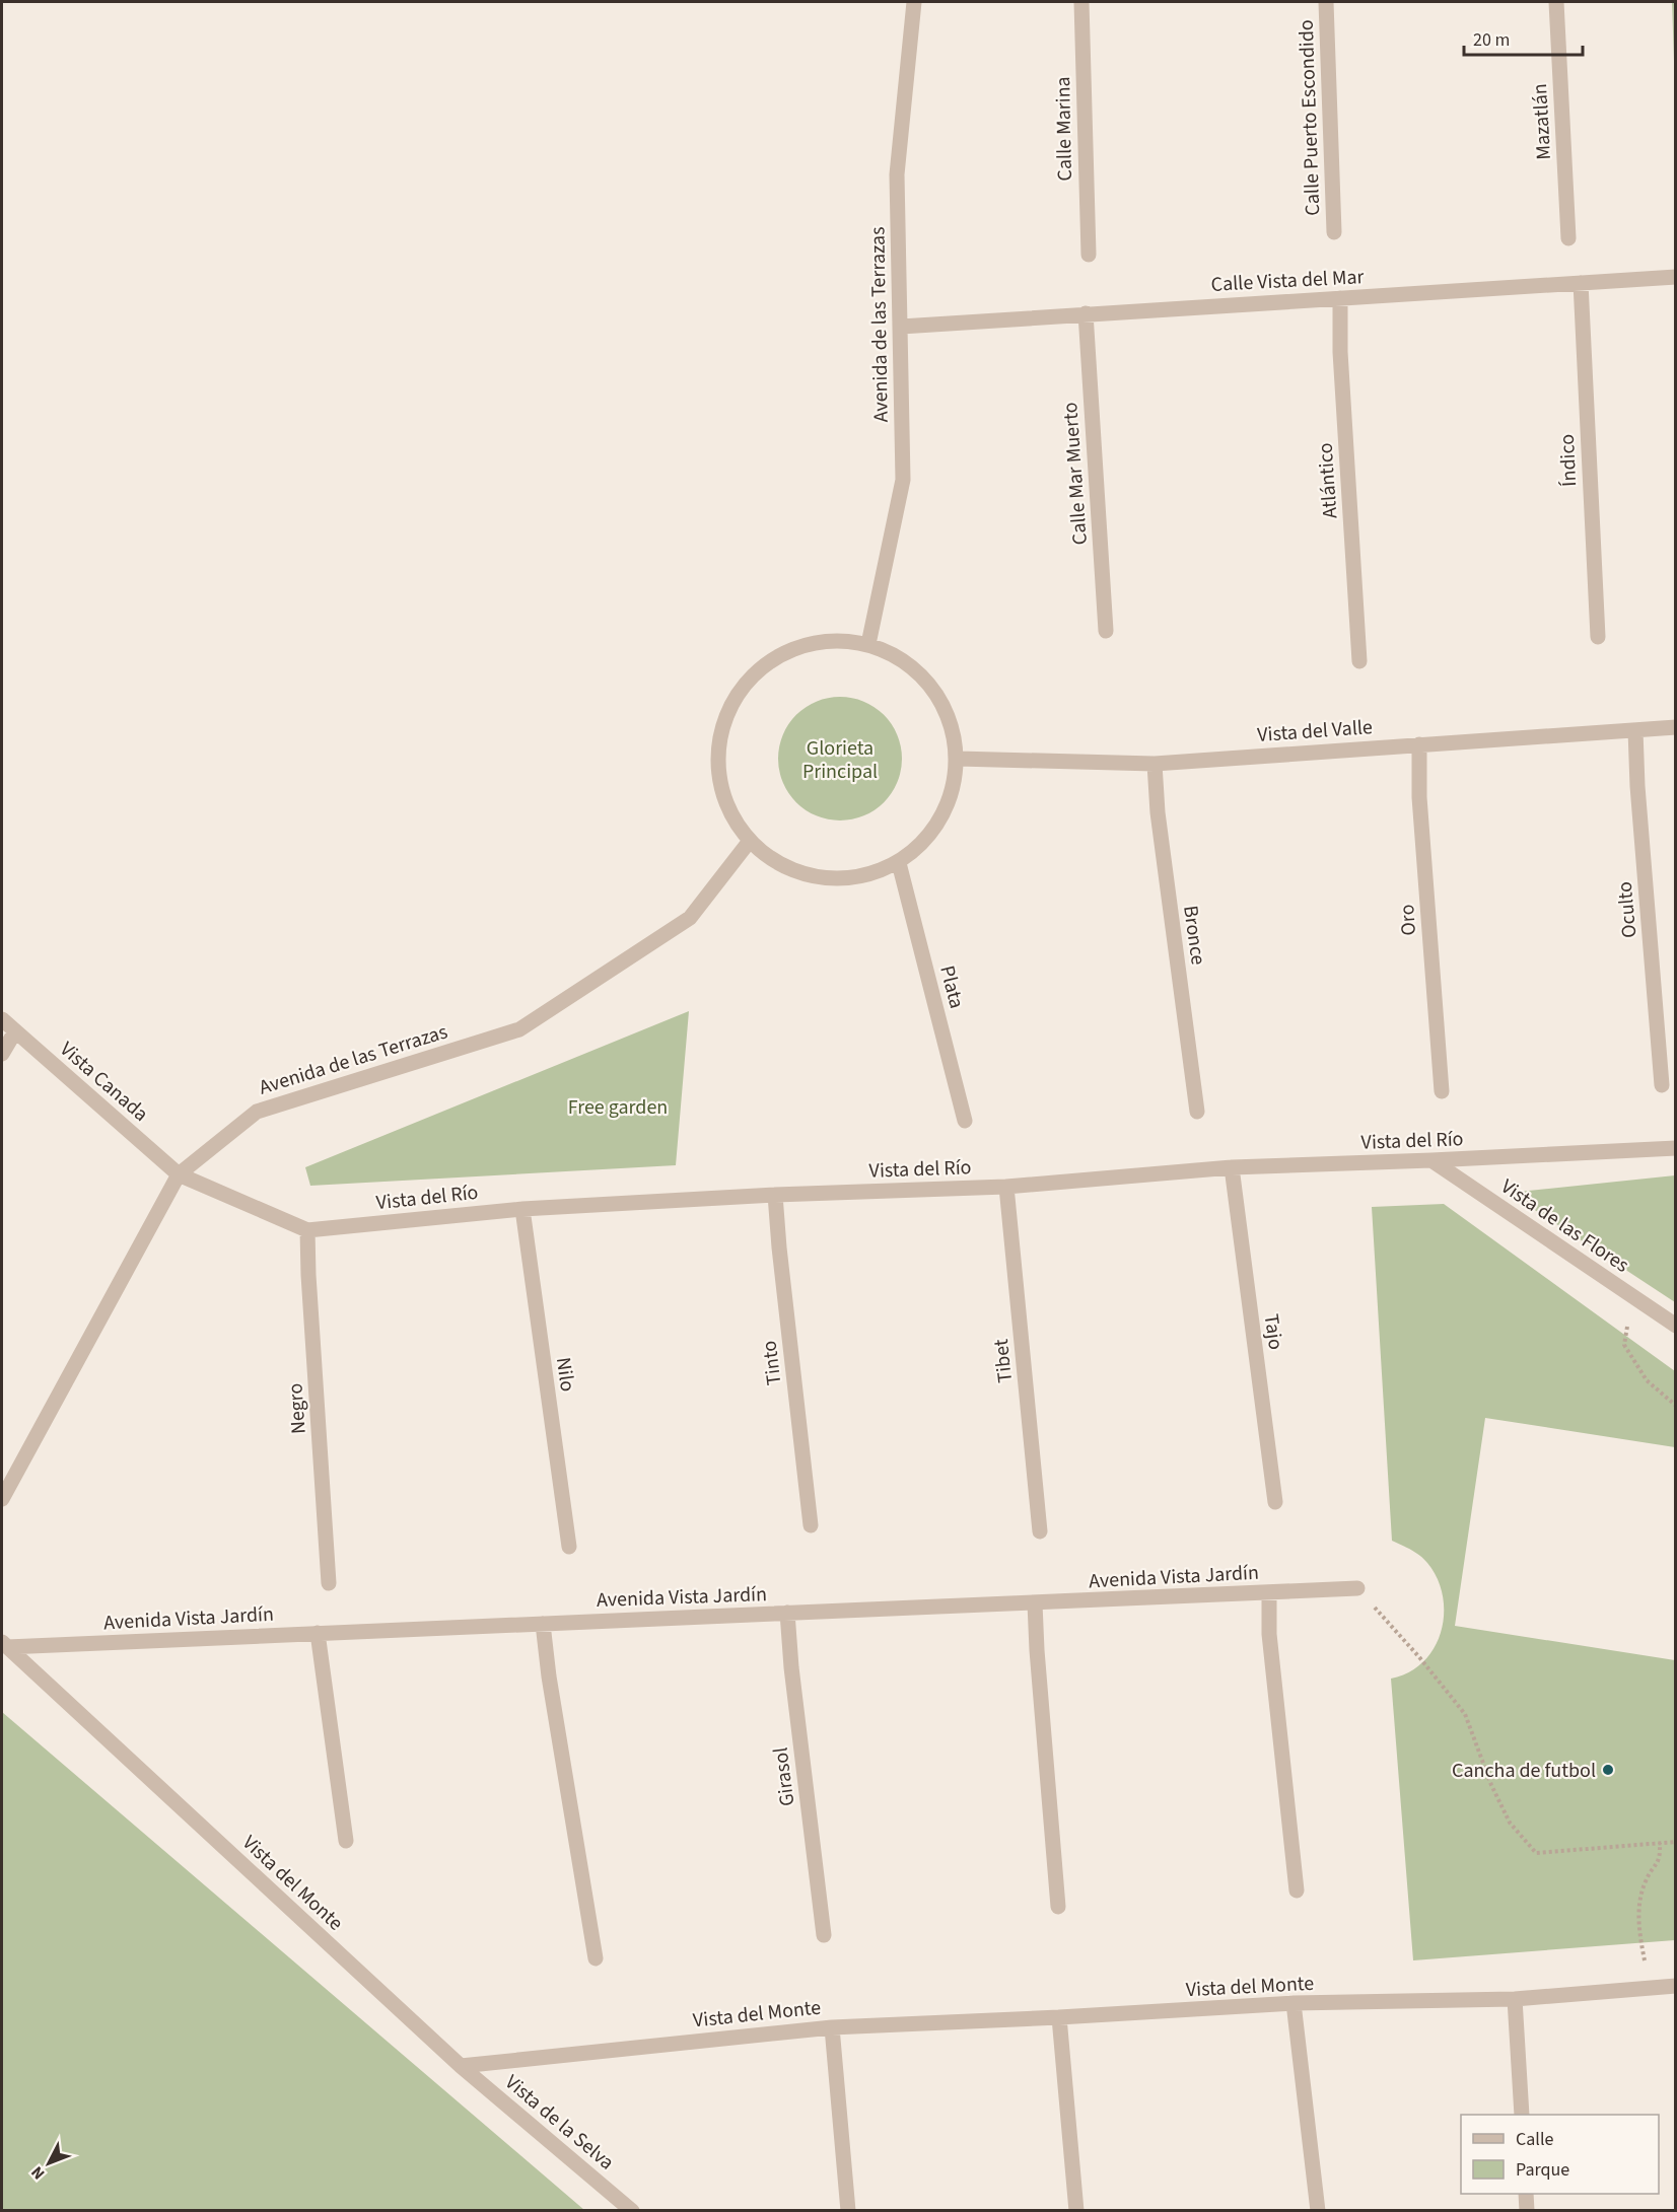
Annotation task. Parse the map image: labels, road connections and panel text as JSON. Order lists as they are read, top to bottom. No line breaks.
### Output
{"streets":{"street":["Calle Puerto Escondido","Mazatlán","Calle Marina","Calle Vista del Mar","Avenida de las Terrazas","Índico","Calle Mar Muerto","Atlántico","Vista del Valle","Oculto","Oro","Bronce","Plata","Vista Canada","Vista del Río","Vista de las Flores","Tajo","Tibet","Tinto","Nilo","Negro","Avenida Vista Jardín","Girasol","Vista del Monte","Vista de la Selva"]},"crossings":[["Calle Vista del Mar","Avenida de las Terrazas"],["Calle Vista del Mar","Índico"],["Calle Vista del Mar","Calle Mar Muerto"],["Calle Vista del Mar","Atlántico"],["Avenida de las Terrazas","Vista Canada"],["Avenida de las Terrazas","Vista del Río"],["Vista del Valle","Oculto"],["Vista del Valle","Oro"],["Vista del Valle","Bronce"],["Vista Canada","Vista del Río"],["Vista del Río","Vista de las Flores"],["Vista del Río","Tajo"],["Vista del Río","Tibet"],["Vista del Río","Tinto"],["Vista del Río","Nilo"],["Vista del Río","Negro"],["Avenida Vista Jardín","Girasol"],["Avenida Vista Jardín","Vista del Monte"],["Vista del Monte","Vista de la Selva"]],"parks":["Glorieta Principal","Free garden"],"places":["Cancha de futbol"],"legend":["Calle","Parque"],"scale_bar":"20 m","north":"bottom left"}
